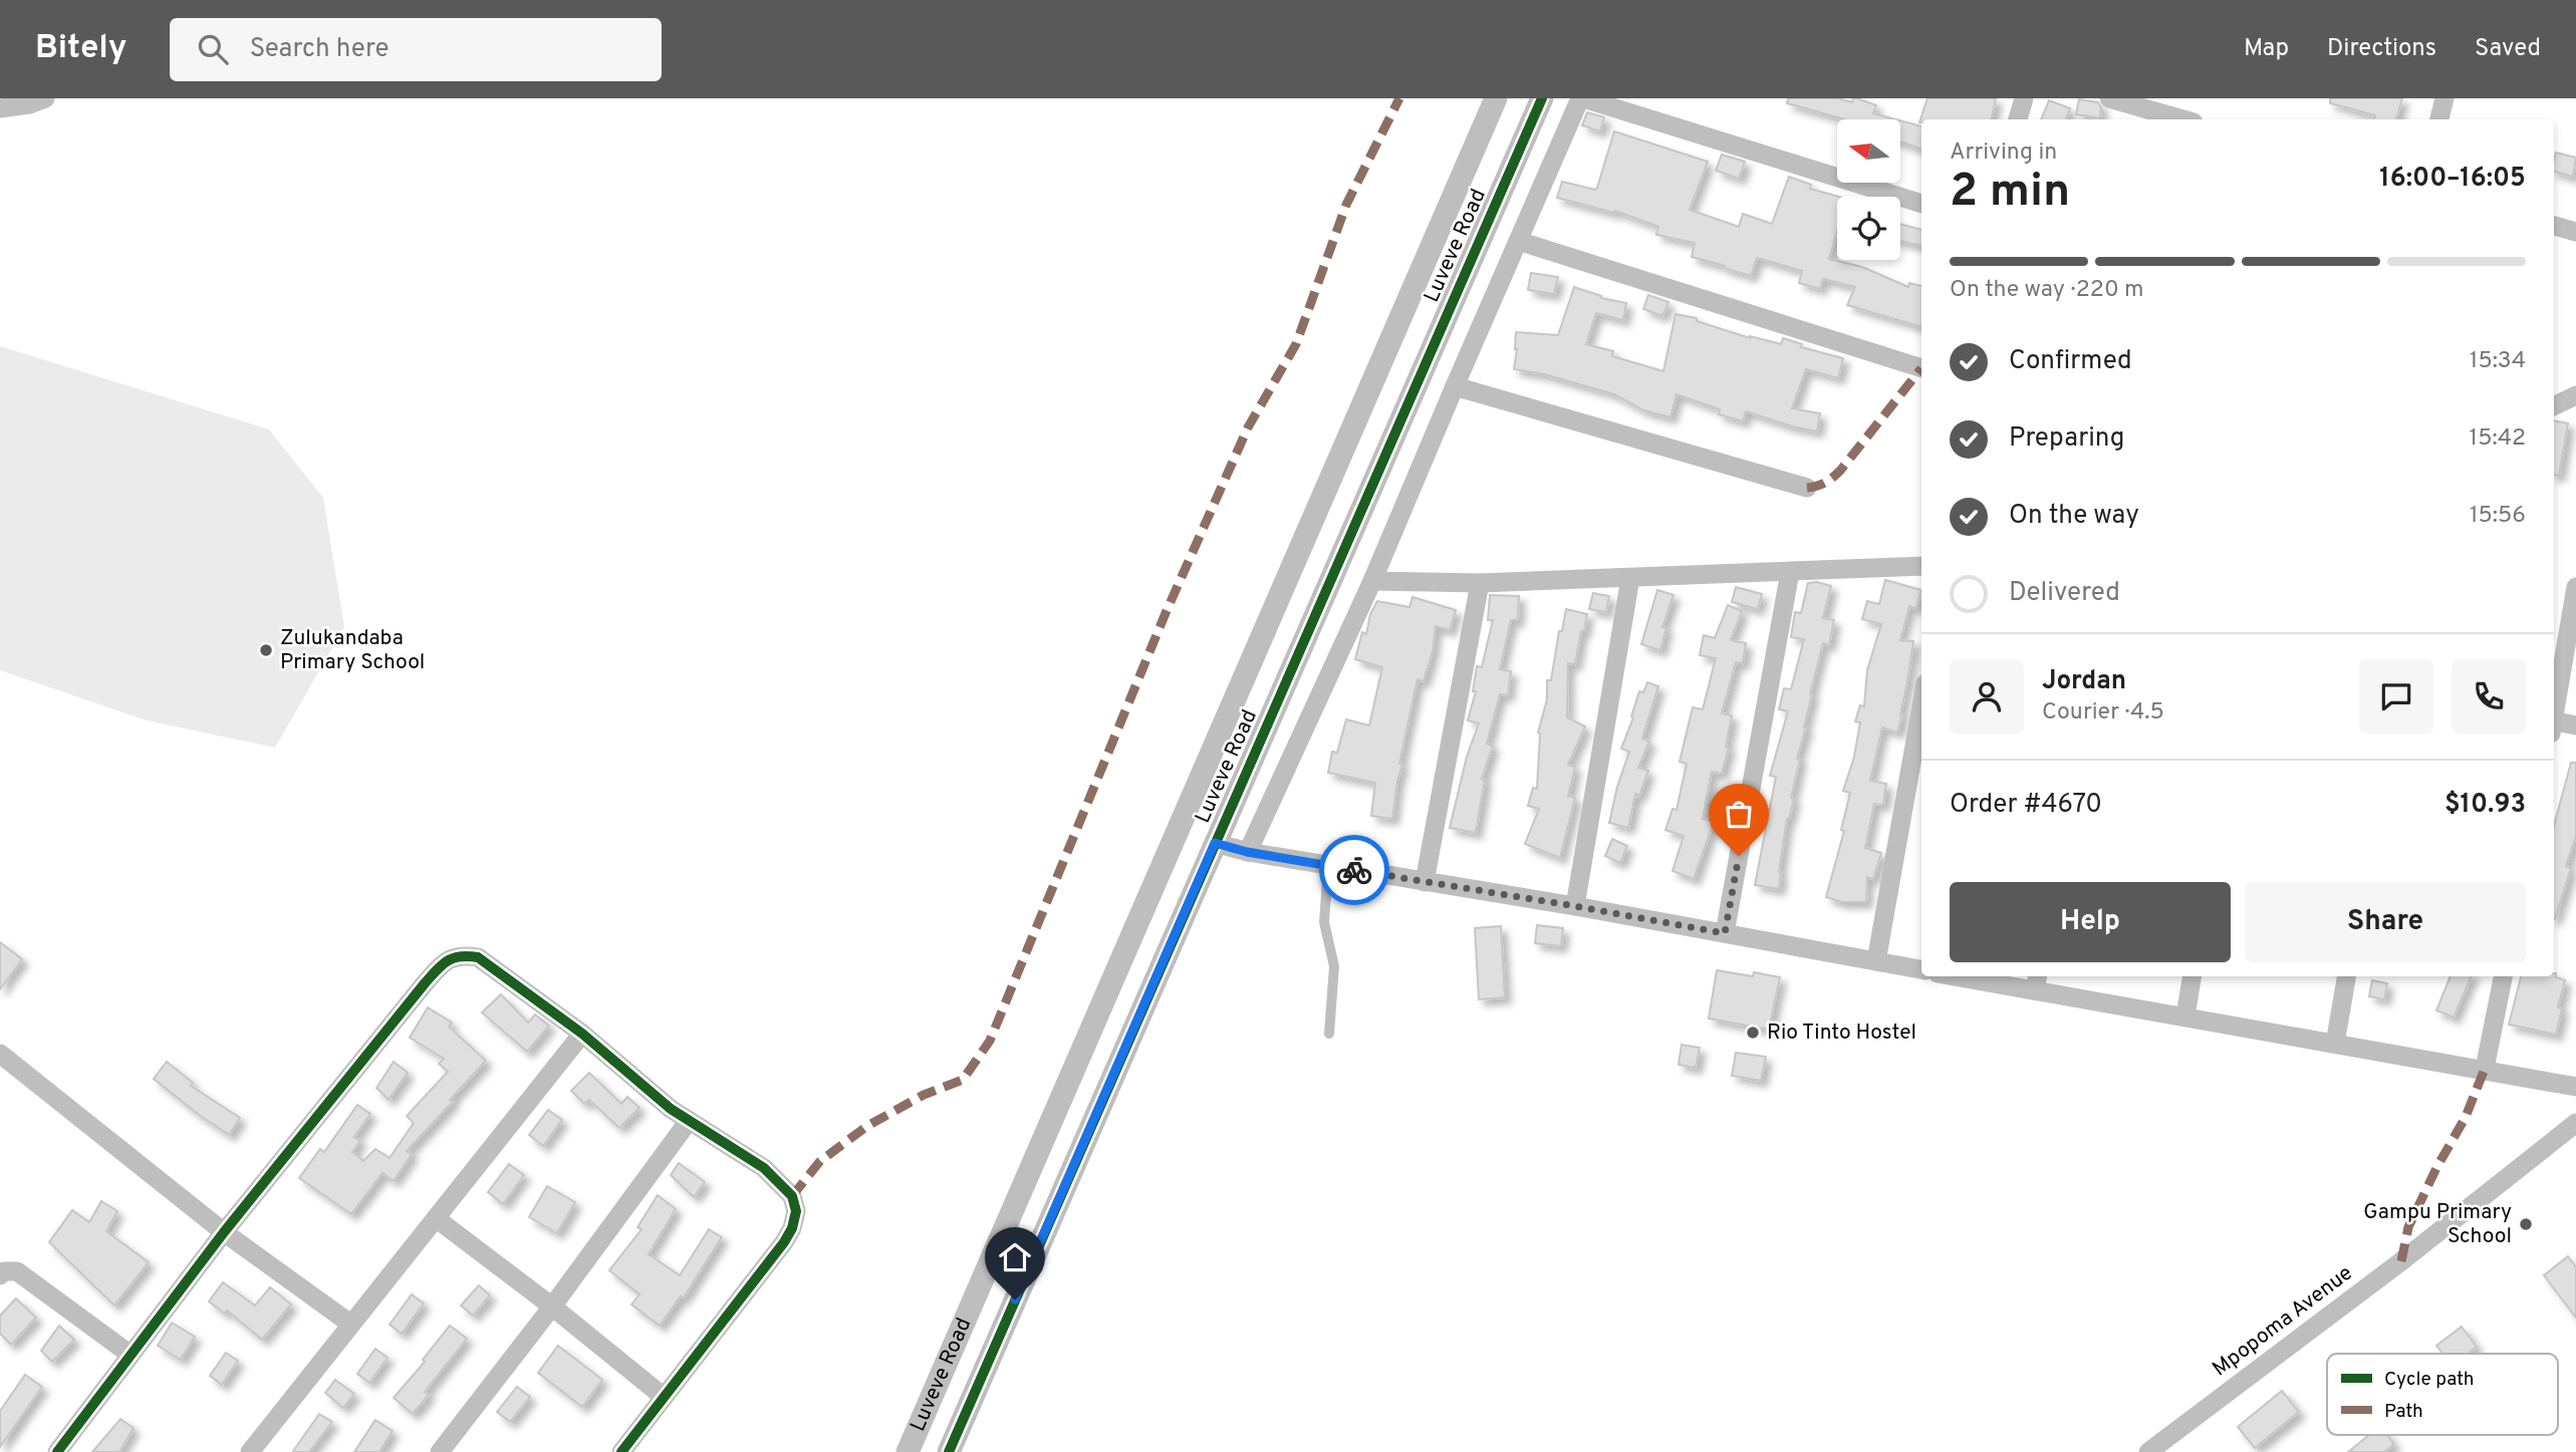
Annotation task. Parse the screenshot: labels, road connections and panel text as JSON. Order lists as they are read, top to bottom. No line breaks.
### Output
{"streets":{"street":["Luveve Road","Mpopoma Avenue"]},"places":["Zulukandaba Primary School","Rio Tinto Hostel","Gampu Primary School"],"legend":["Cycle path","Path"],"north":"left","page":{"header":"Bitely","search":"Search here","nav":["Map","Directions","Saved"],"heading":["2 min","Arriving in","16:00–16:05"],"panel":["Jordan","Courier · 4.5","Order #4670","$10.93"],"bar":"On the way · 220 m","list":[["Confirmed","15:34"],["Preparing","15:42"],["On the way","15:56"],"Delivered"],"buttons":["Help","Share"]}}
